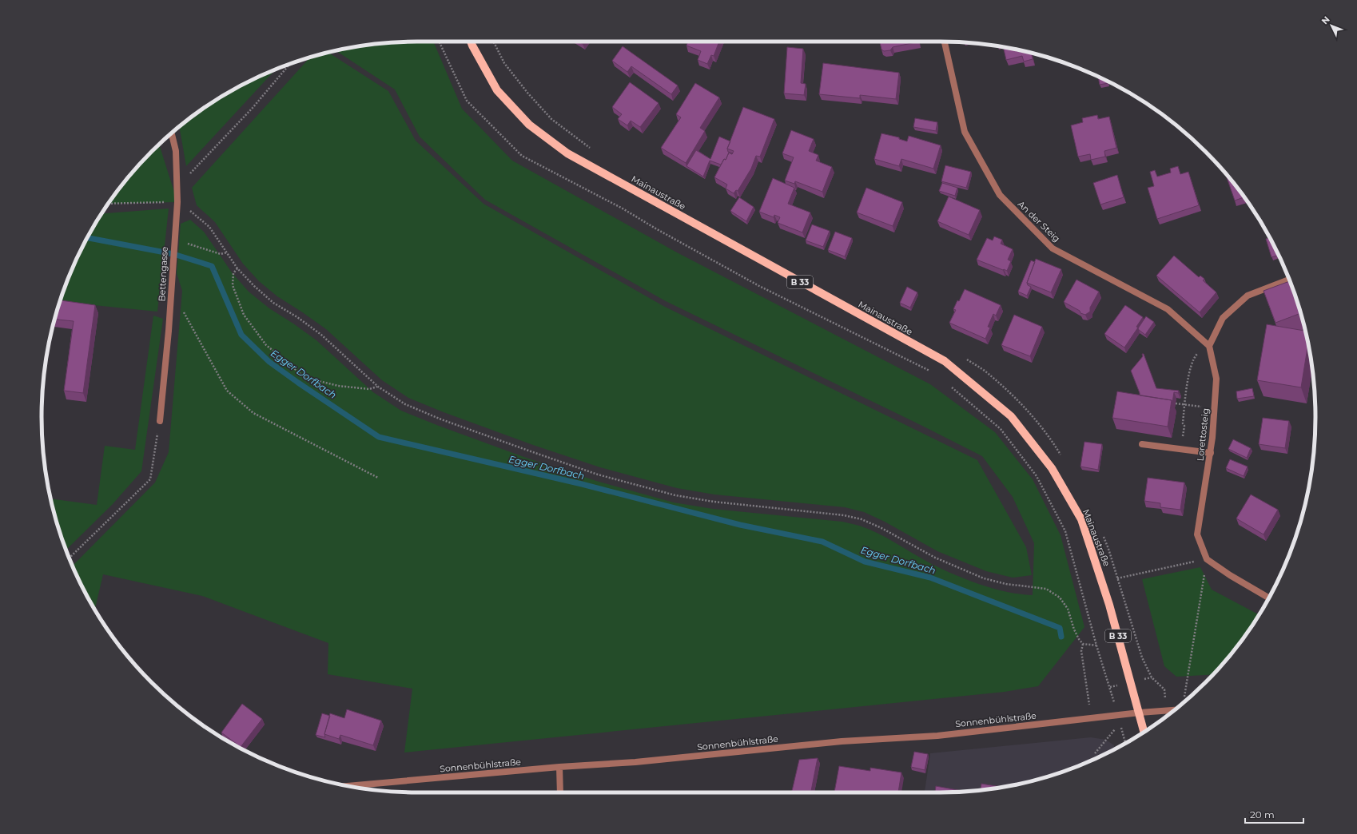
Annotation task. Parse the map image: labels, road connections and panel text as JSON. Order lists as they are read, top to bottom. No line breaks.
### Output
{"streets":{"main road":["Mainaustraße","B 33"],"street":["An der Steig","Bettengasse","Lorettosteig","Sonnenbühlstraße"]},"crossings":[["Mainaustraße","Sonnenbühlstraße"],["An der Steig","Lorettosteig"]],"water":["Egger Dorfbach"],"scale_bar":"20 m","north":"top left"}
